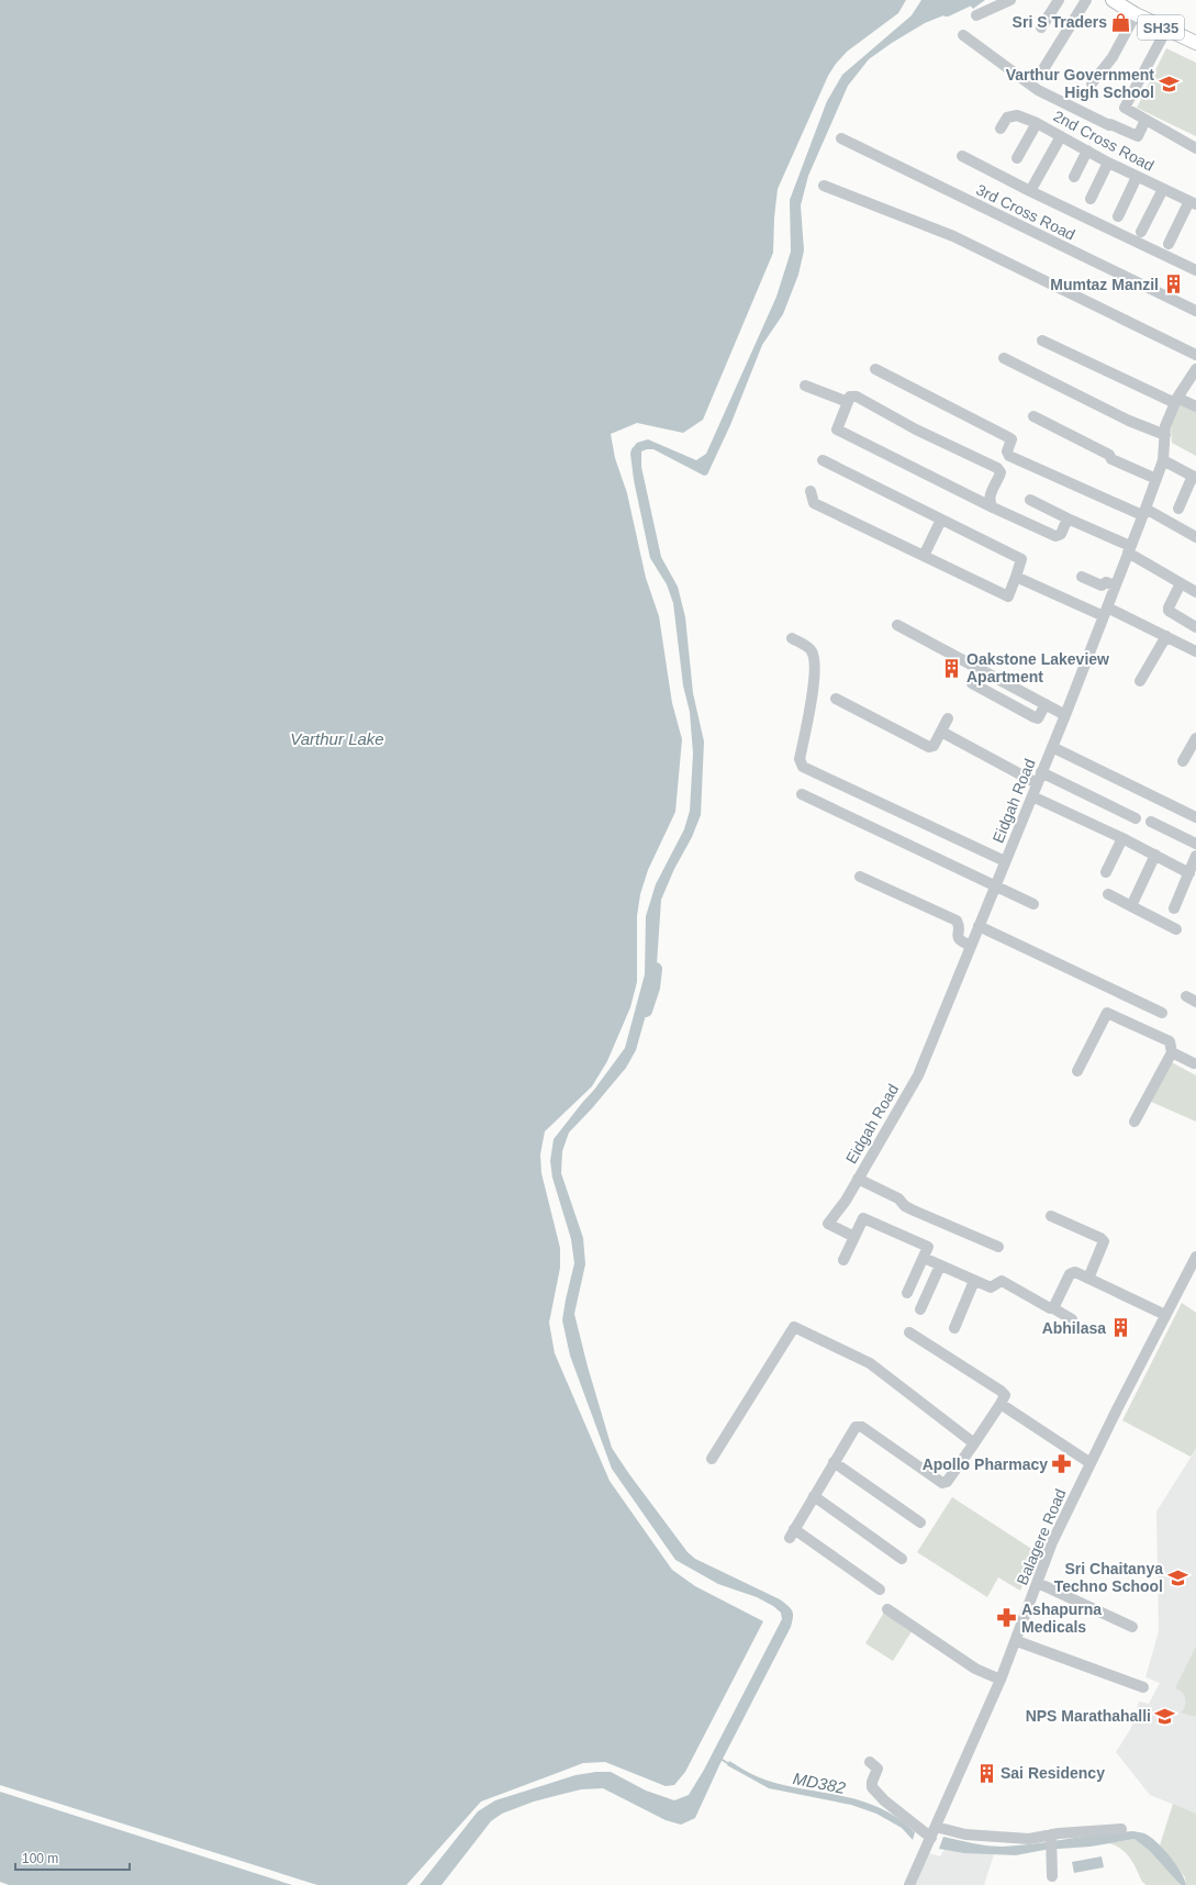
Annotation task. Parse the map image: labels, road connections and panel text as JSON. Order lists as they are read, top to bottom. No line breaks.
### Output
{"streets":{"main road":["SH35"],"street":["2nd Cross Road","3rd Cross Road","Eidgah Road","Balagere Road"]},"water":["Varthur Lake","MD382"],"places":{"shop":["Sri S Traders"],"school or university":["Varthur Government High School","Sri Chaitanya Techno School","NPS Marathahalli"],"building":["Mumtaz Manzil","Oakstone Lakeview Apartment","Abhilasa","Sai Residency"],"pharmacy":["Apollo Pharmacy","Ashapurna Medicals"]},"scale_bar":"100 m"}
